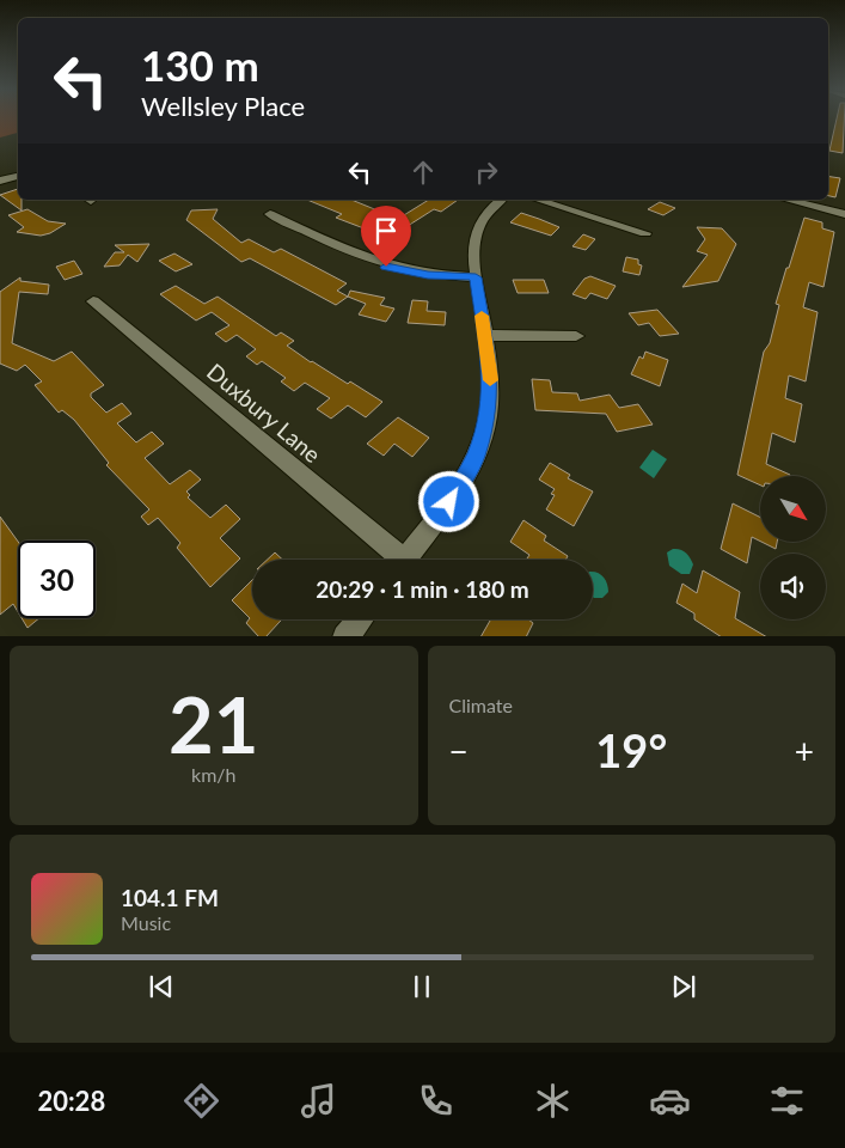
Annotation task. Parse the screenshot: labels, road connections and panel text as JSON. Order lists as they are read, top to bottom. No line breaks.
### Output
{"streets":{"street":["Duxbury Lane"]},"north":"bottom right","page":{"turn":["130 m","Wellsley Place"],"limit":"30","trip":"20:29 · 1 min · 180 m","tile":[["21","km/h"],"Climate"],"heat":["−","19°","+"],"song":["104.1 FM","Music"],"tabs":"20:28"}}
